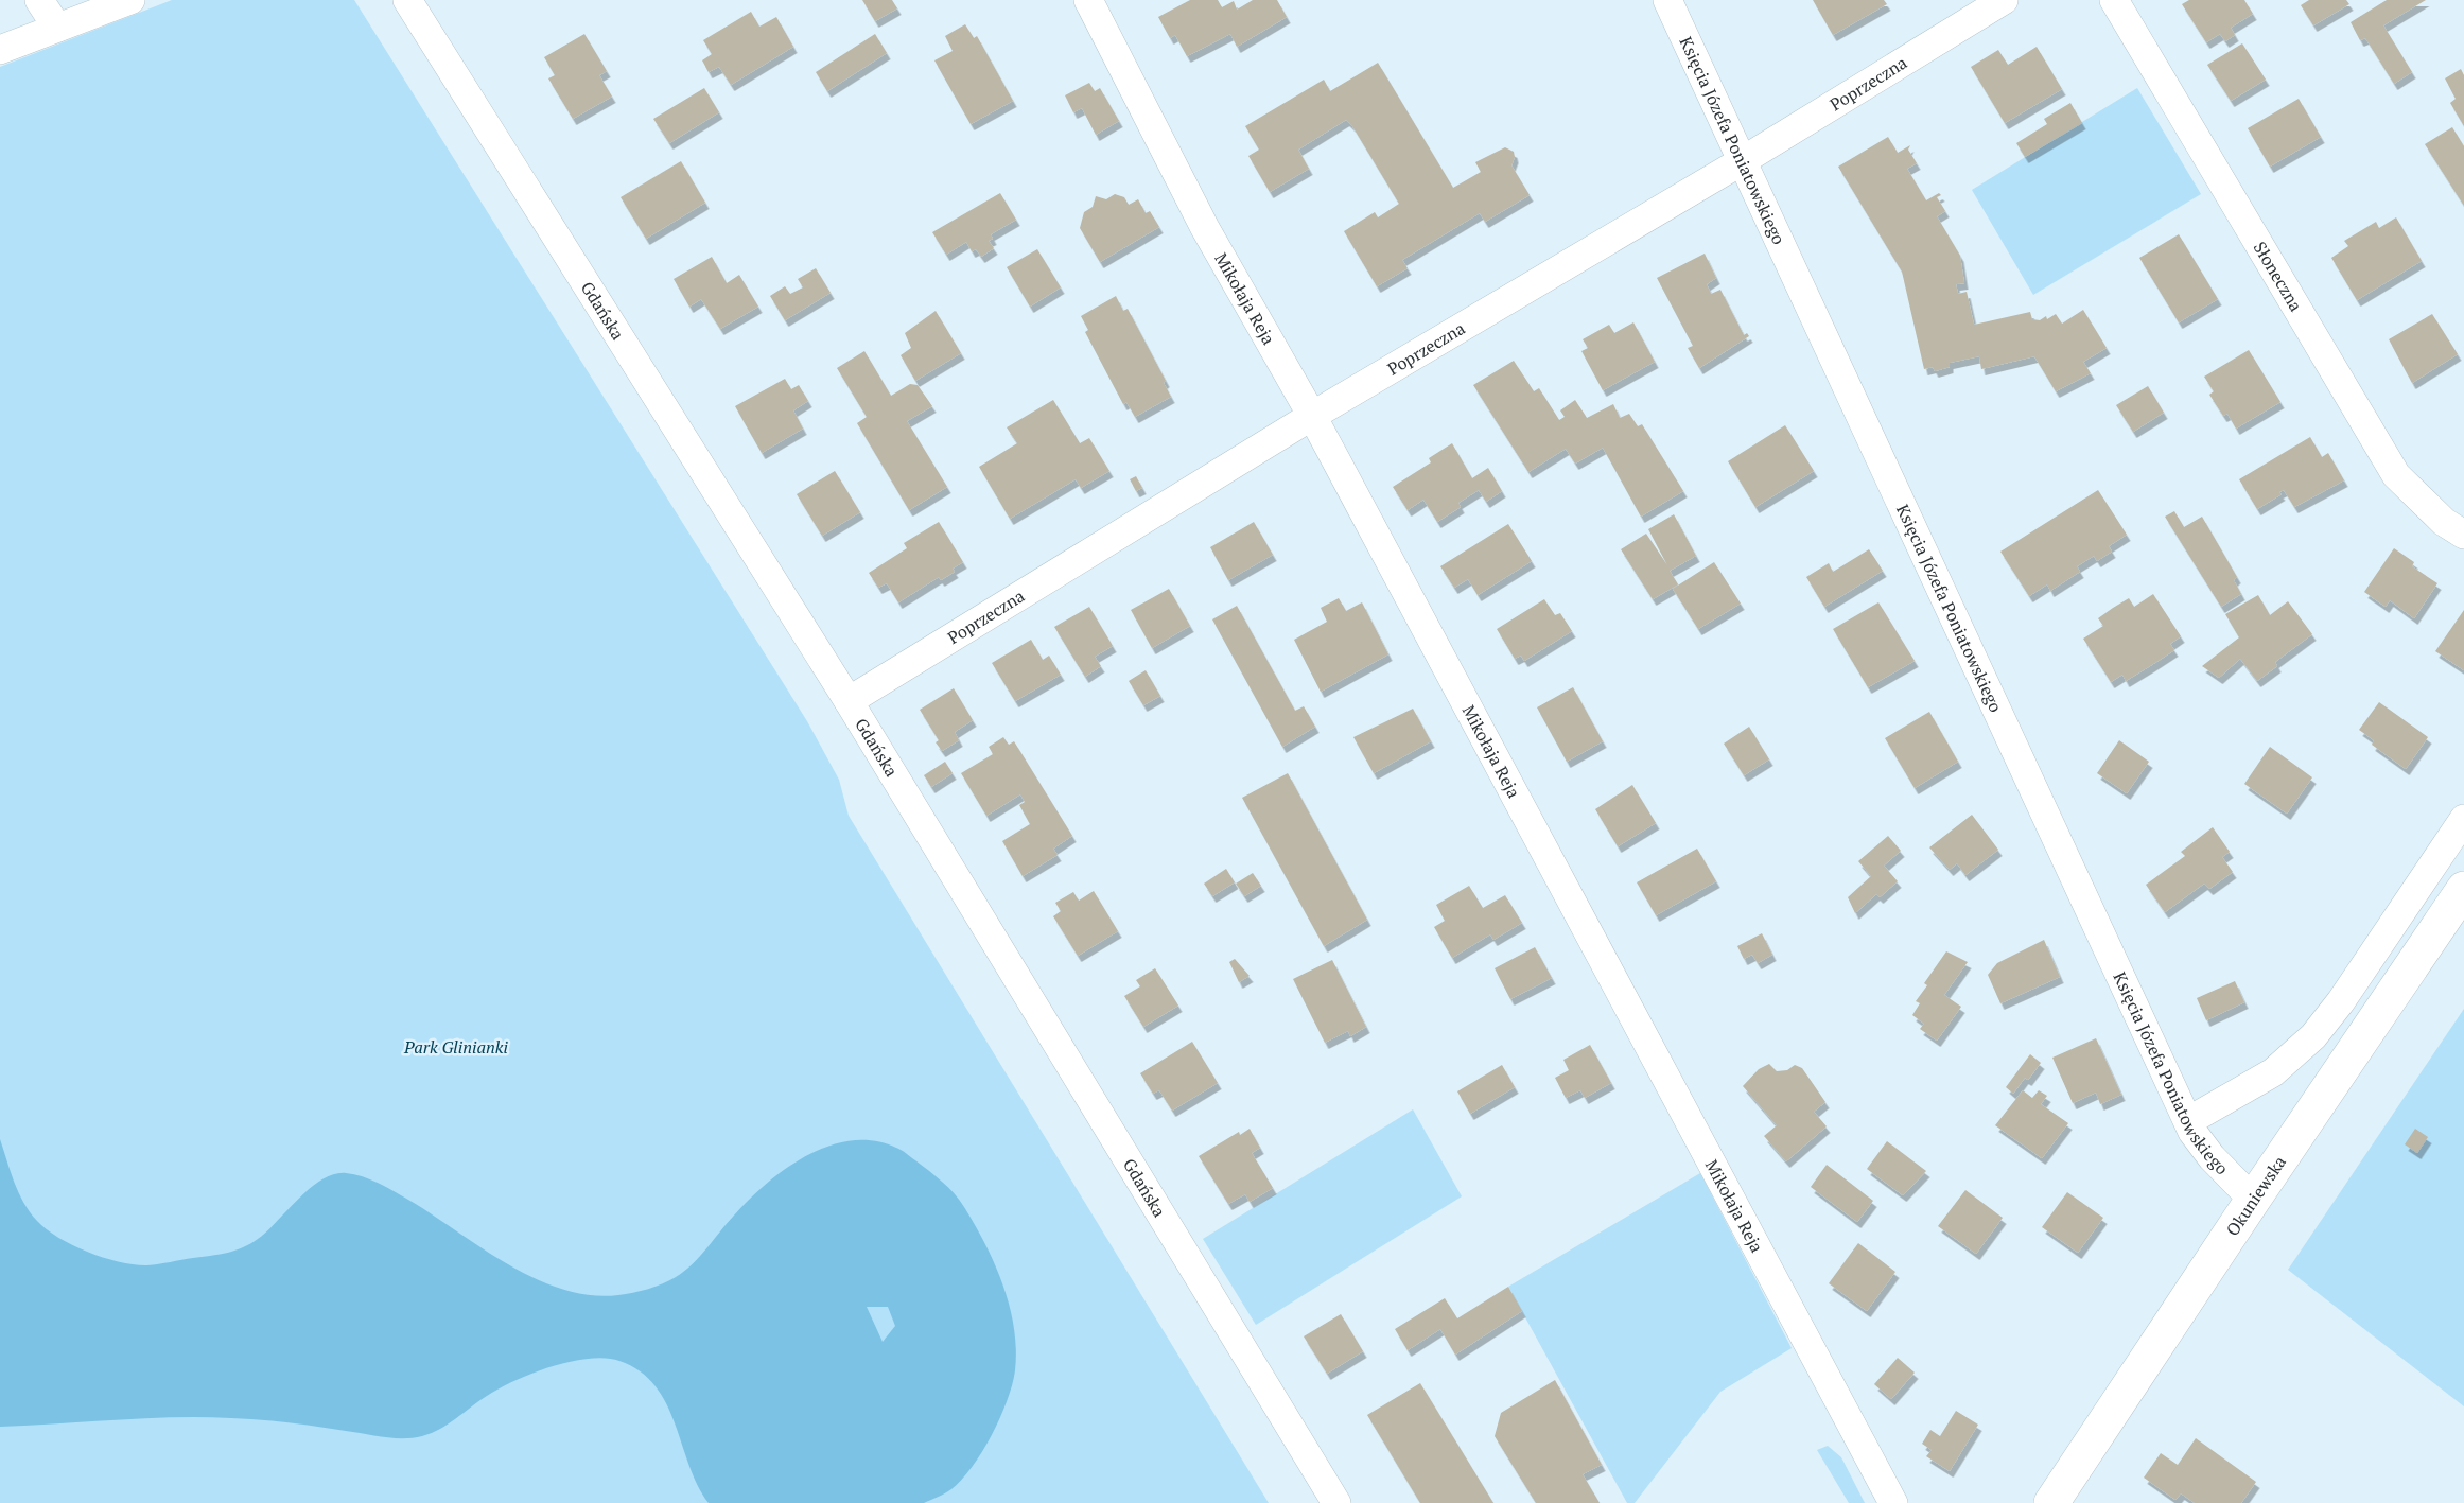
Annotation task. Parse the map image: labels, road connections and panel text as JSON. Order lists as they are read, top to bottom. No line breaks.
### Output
{"streets":{"main road":["Okuniewska"],"street":["Poprzeczna","Księcia Józefa Poniatowskiego","Słoneczna","Mikołaja Reja","Gdańska"]},"crossings":[["Poprzeczna","Księcia Józefa Poniatowskiego"],["Poprzeczna","Mikołaja Reja"],["Poprzeczna","Gdańska"],["Księcia Józefa Poniatowskiego","Okuniewska"]],"parks":["Park Glinianki"]}
